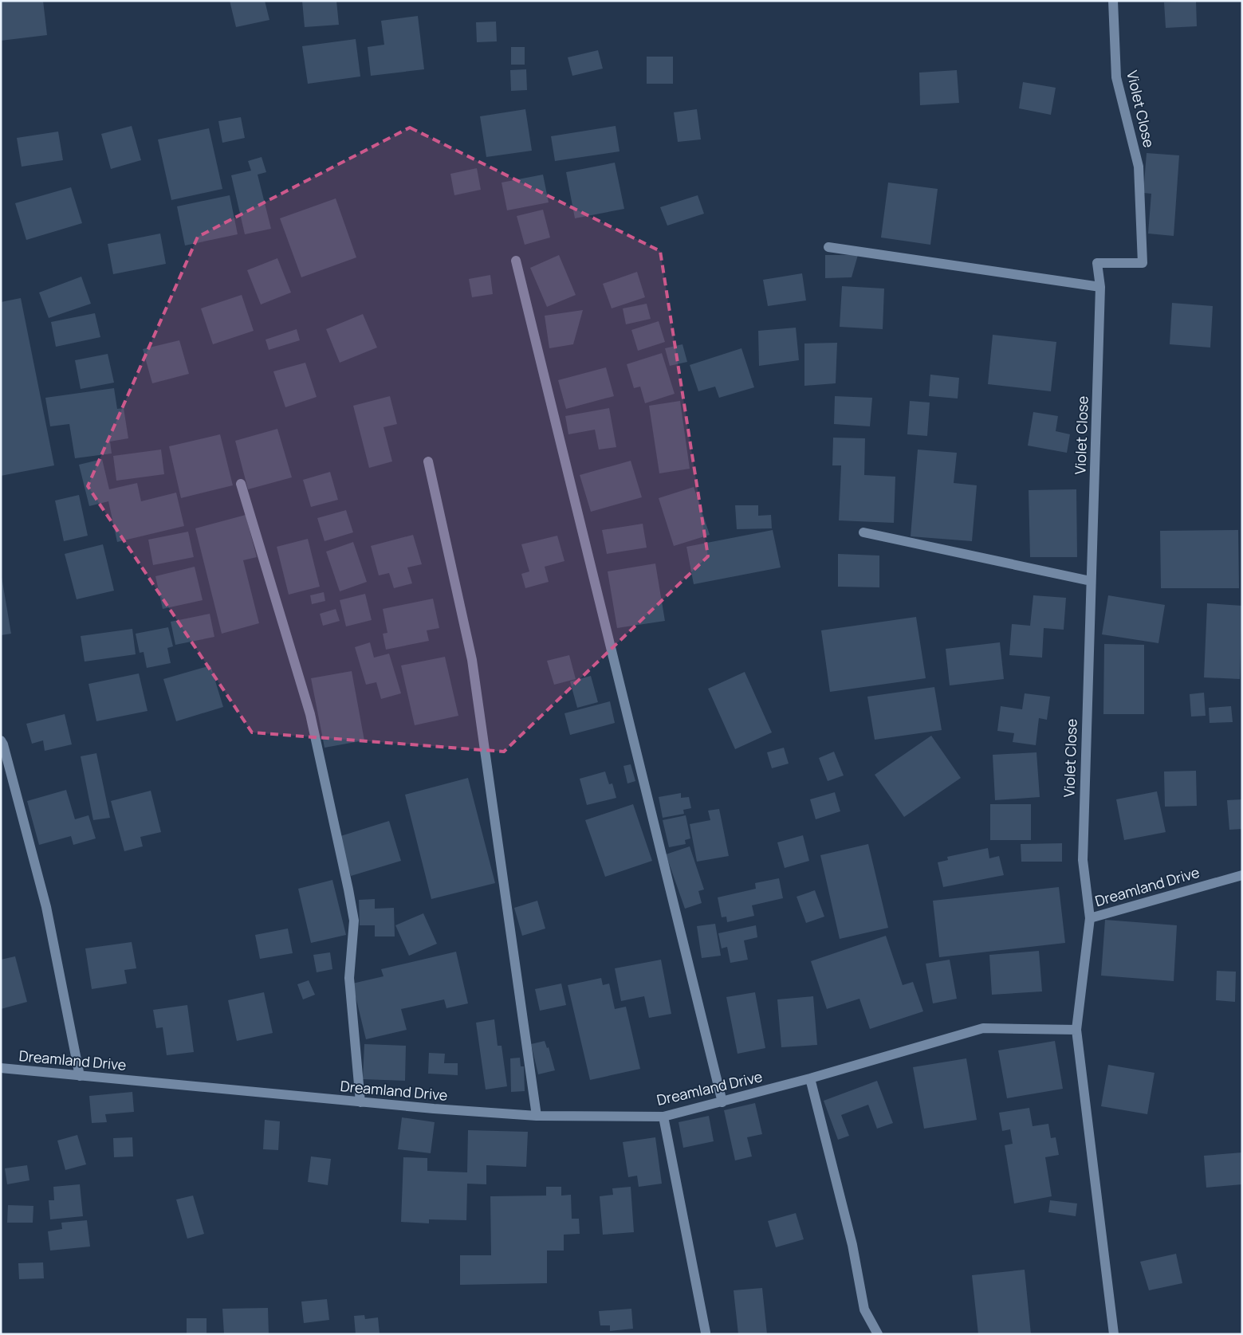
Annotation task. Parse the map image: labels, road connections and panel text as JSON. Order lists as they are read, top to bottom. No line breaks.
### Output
{"streets":{"street":["Violet Close","Dreamland Drive"]},"crossings":[["Violet Close","Dreamland Drive"]]}
